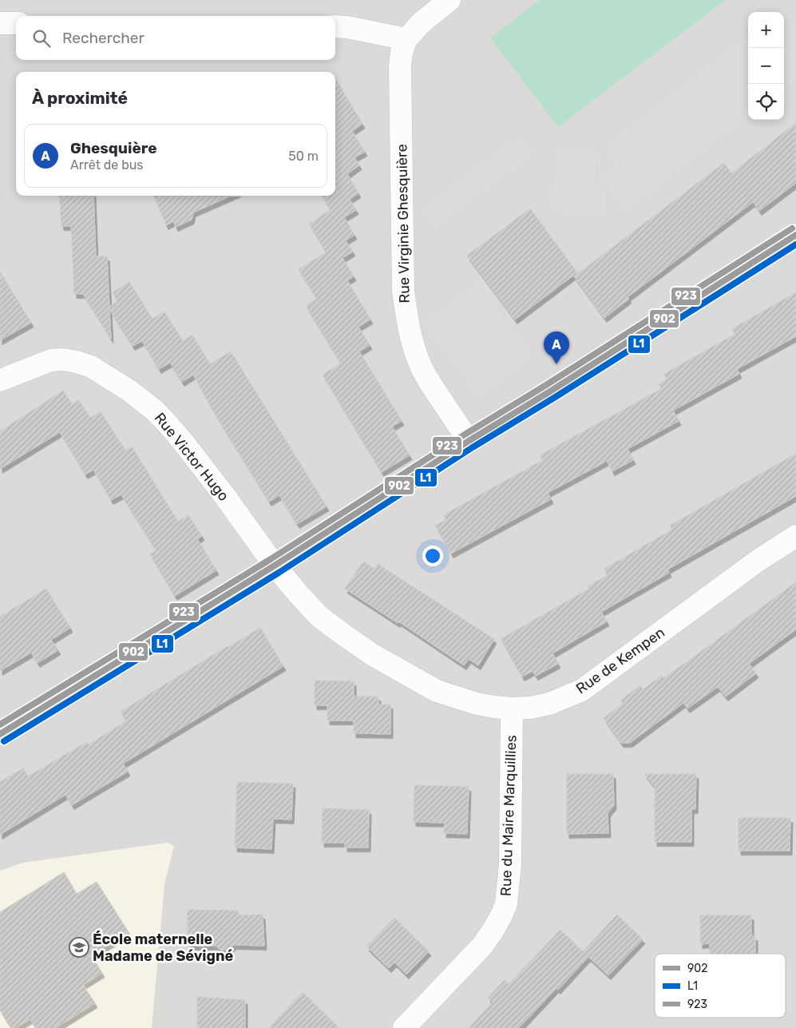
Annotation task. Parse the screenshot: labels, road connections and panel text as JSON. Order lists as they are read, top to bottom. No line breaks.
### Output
{"streets":{"street":["Rue Virginie Ghesquière","Rue Victor Hugo","Rue de Kempen","Rue du Maire Marquillies"]},"crossings":[["Rue Victor Hugo","Rue de Kempen"],["Rue de Kempen","Rue du Maire Marquillies"]],"places":{"school or university":["École maternelle Madame de Sévigné"]},"lines":["transit line 923","transit line 902","transit line L1"],"legend":["902","L1","923"],"page":{"map_buttons":["+","−"],"search":"Rechercher","heading":"À proximité","list":[{"mark":"A","name":"Ghesquière","note":"Arrêt de bus","value":"50 m"}],"pins":"A"}}
